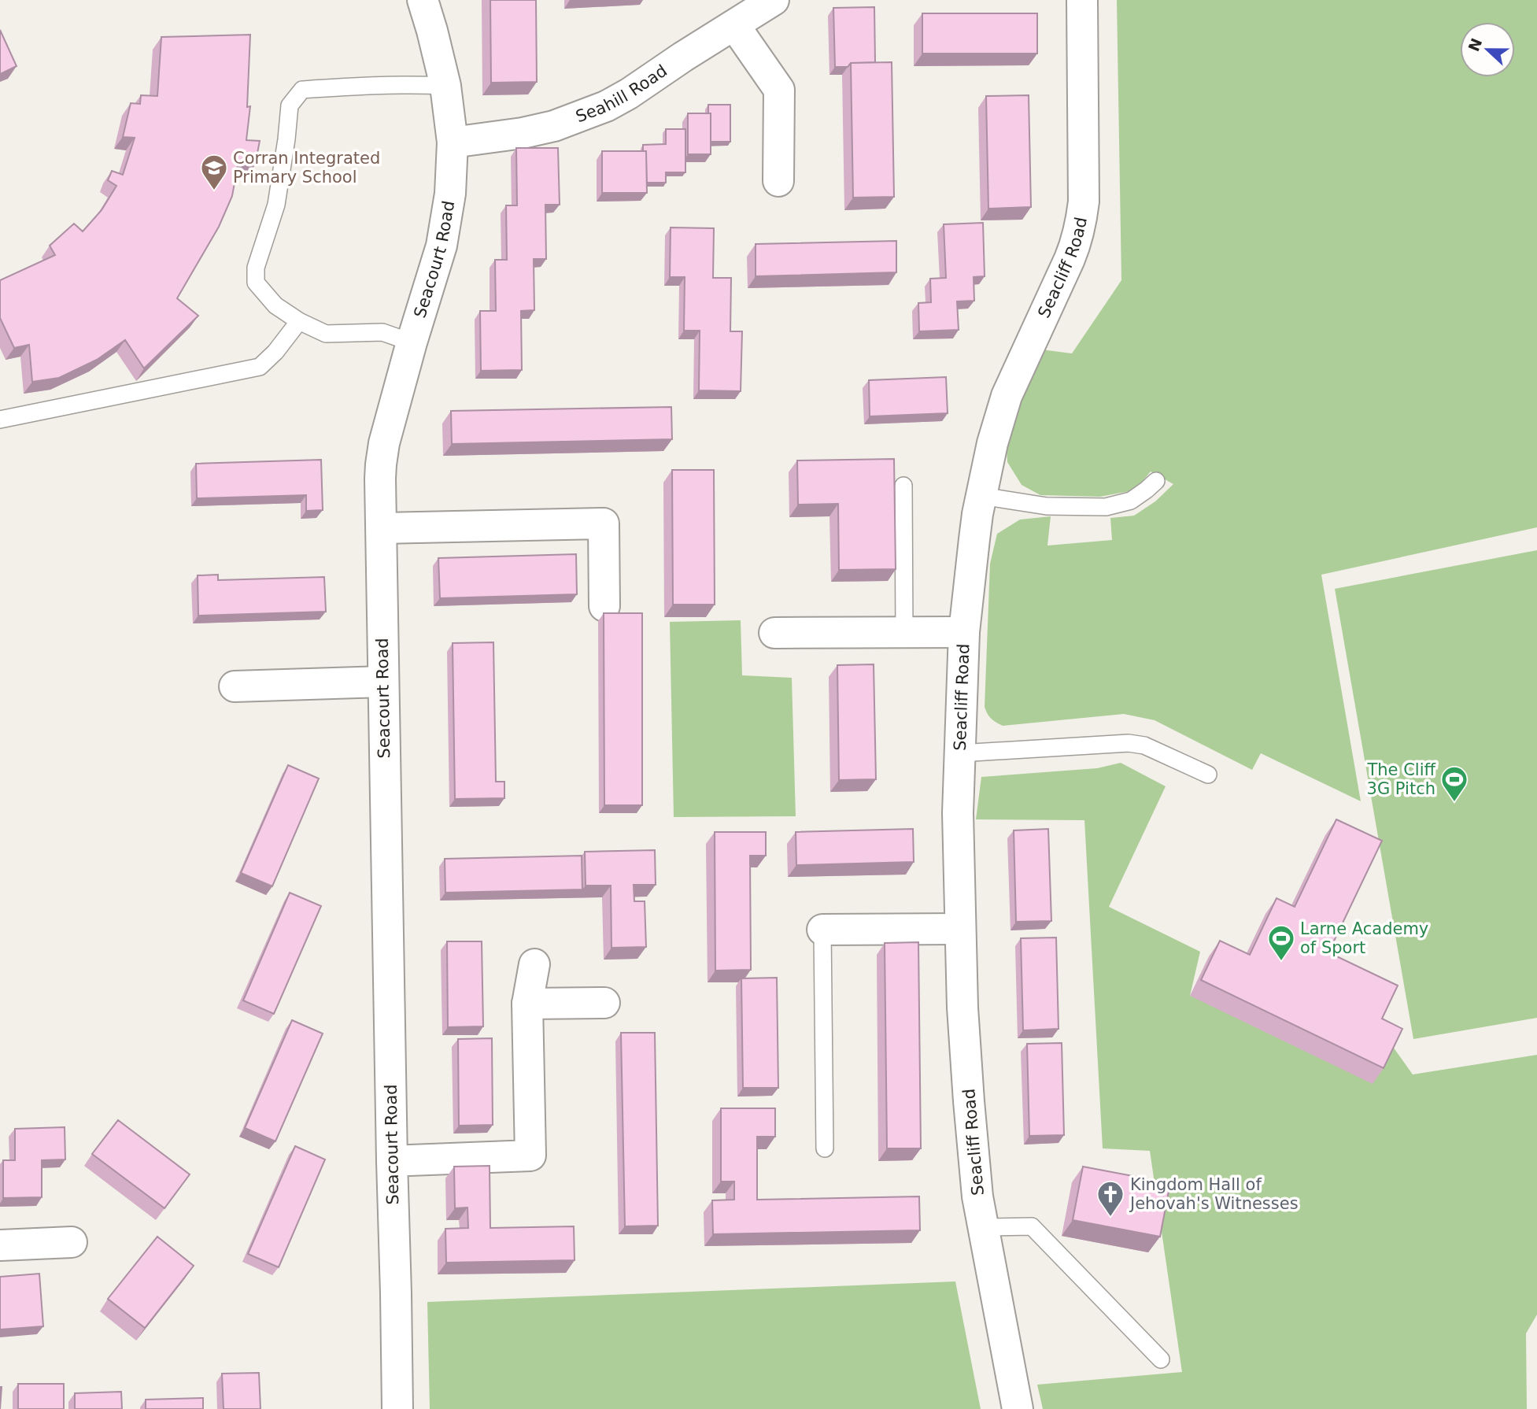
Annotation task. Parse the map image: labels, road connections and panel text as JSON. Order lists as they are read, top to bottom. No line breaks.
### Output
{"streets":{"street":["Seahill Road","Seacourt Road","Seacliff Road"]},"crossings":[["Seahill Road","Seacourt Road"]],"places":{"school or university":["Corran Integrated Primary School"],"sports":["The Cliff 3G Pitch","Larne Academy of Sport"],"church":["Kingdom Hall of Jehovah's Witnesses"]},"north":"left"}
